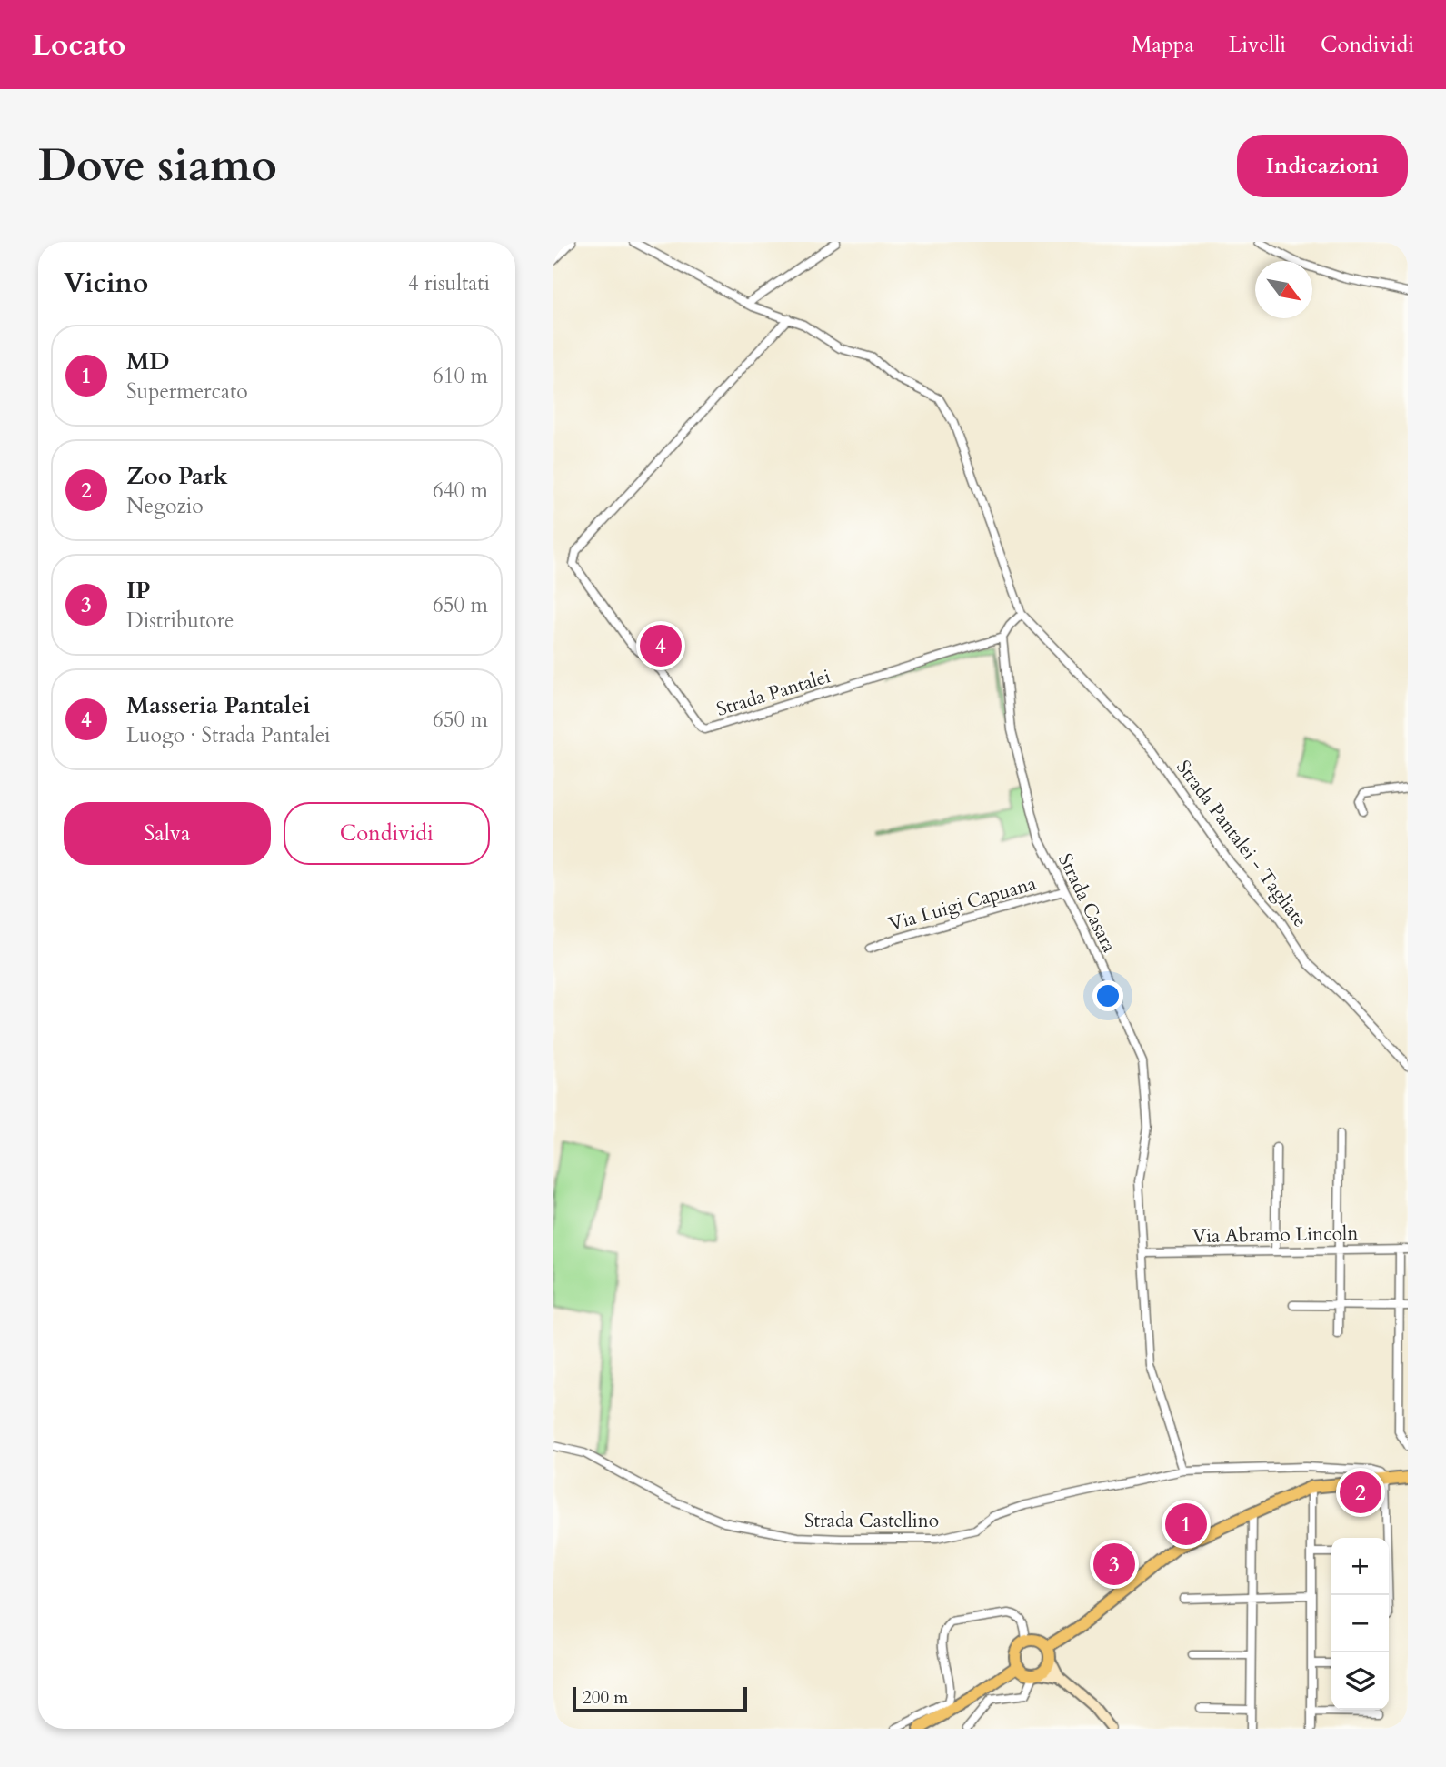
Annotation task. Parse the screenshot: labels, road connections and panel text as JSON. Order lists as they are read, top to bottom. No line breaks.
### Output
{"streets":{"street":["Strada Pantalei","Strada Pantalei - Tagliate","Strada Casara","Via Luigi Capuana","Via Abramo Lincoln","Strada Castellino"]},"crossings":[["Strada Pantalei","Strada Casara"],["Strada Casara","Via Luigi Capuana"],["Strada Casara","Via Abramo Lincoln"],["Strada Casara","Strada Castellino"]],"scale_bar":"200 m","north":"bottom right","page":{"header":"Locato","nav":["Mappa","Livelli","Condividi"],"buttons":["Indicazioni",["Salva","Condividi"]],"title":"Dove siamo","heading":["Vicino","4 risultati"],"list":[{"mark":"1","name":"MD","note":"Supermercato","value":"610 m"},{"mark":"2","name":"Zoo Park","note":"Negozio","value":"640 m"},{"mark":"3","name":"IP","note":"Distributore","value":"650 m"},{"mark":"4","name":"Masseria Pantalei","note":"Luogo · Strada Pantalei","value":"650 m"}],"pins":["4","2","1","3"],"map_buttons":["+","−"],"scale":"200 m"}}
